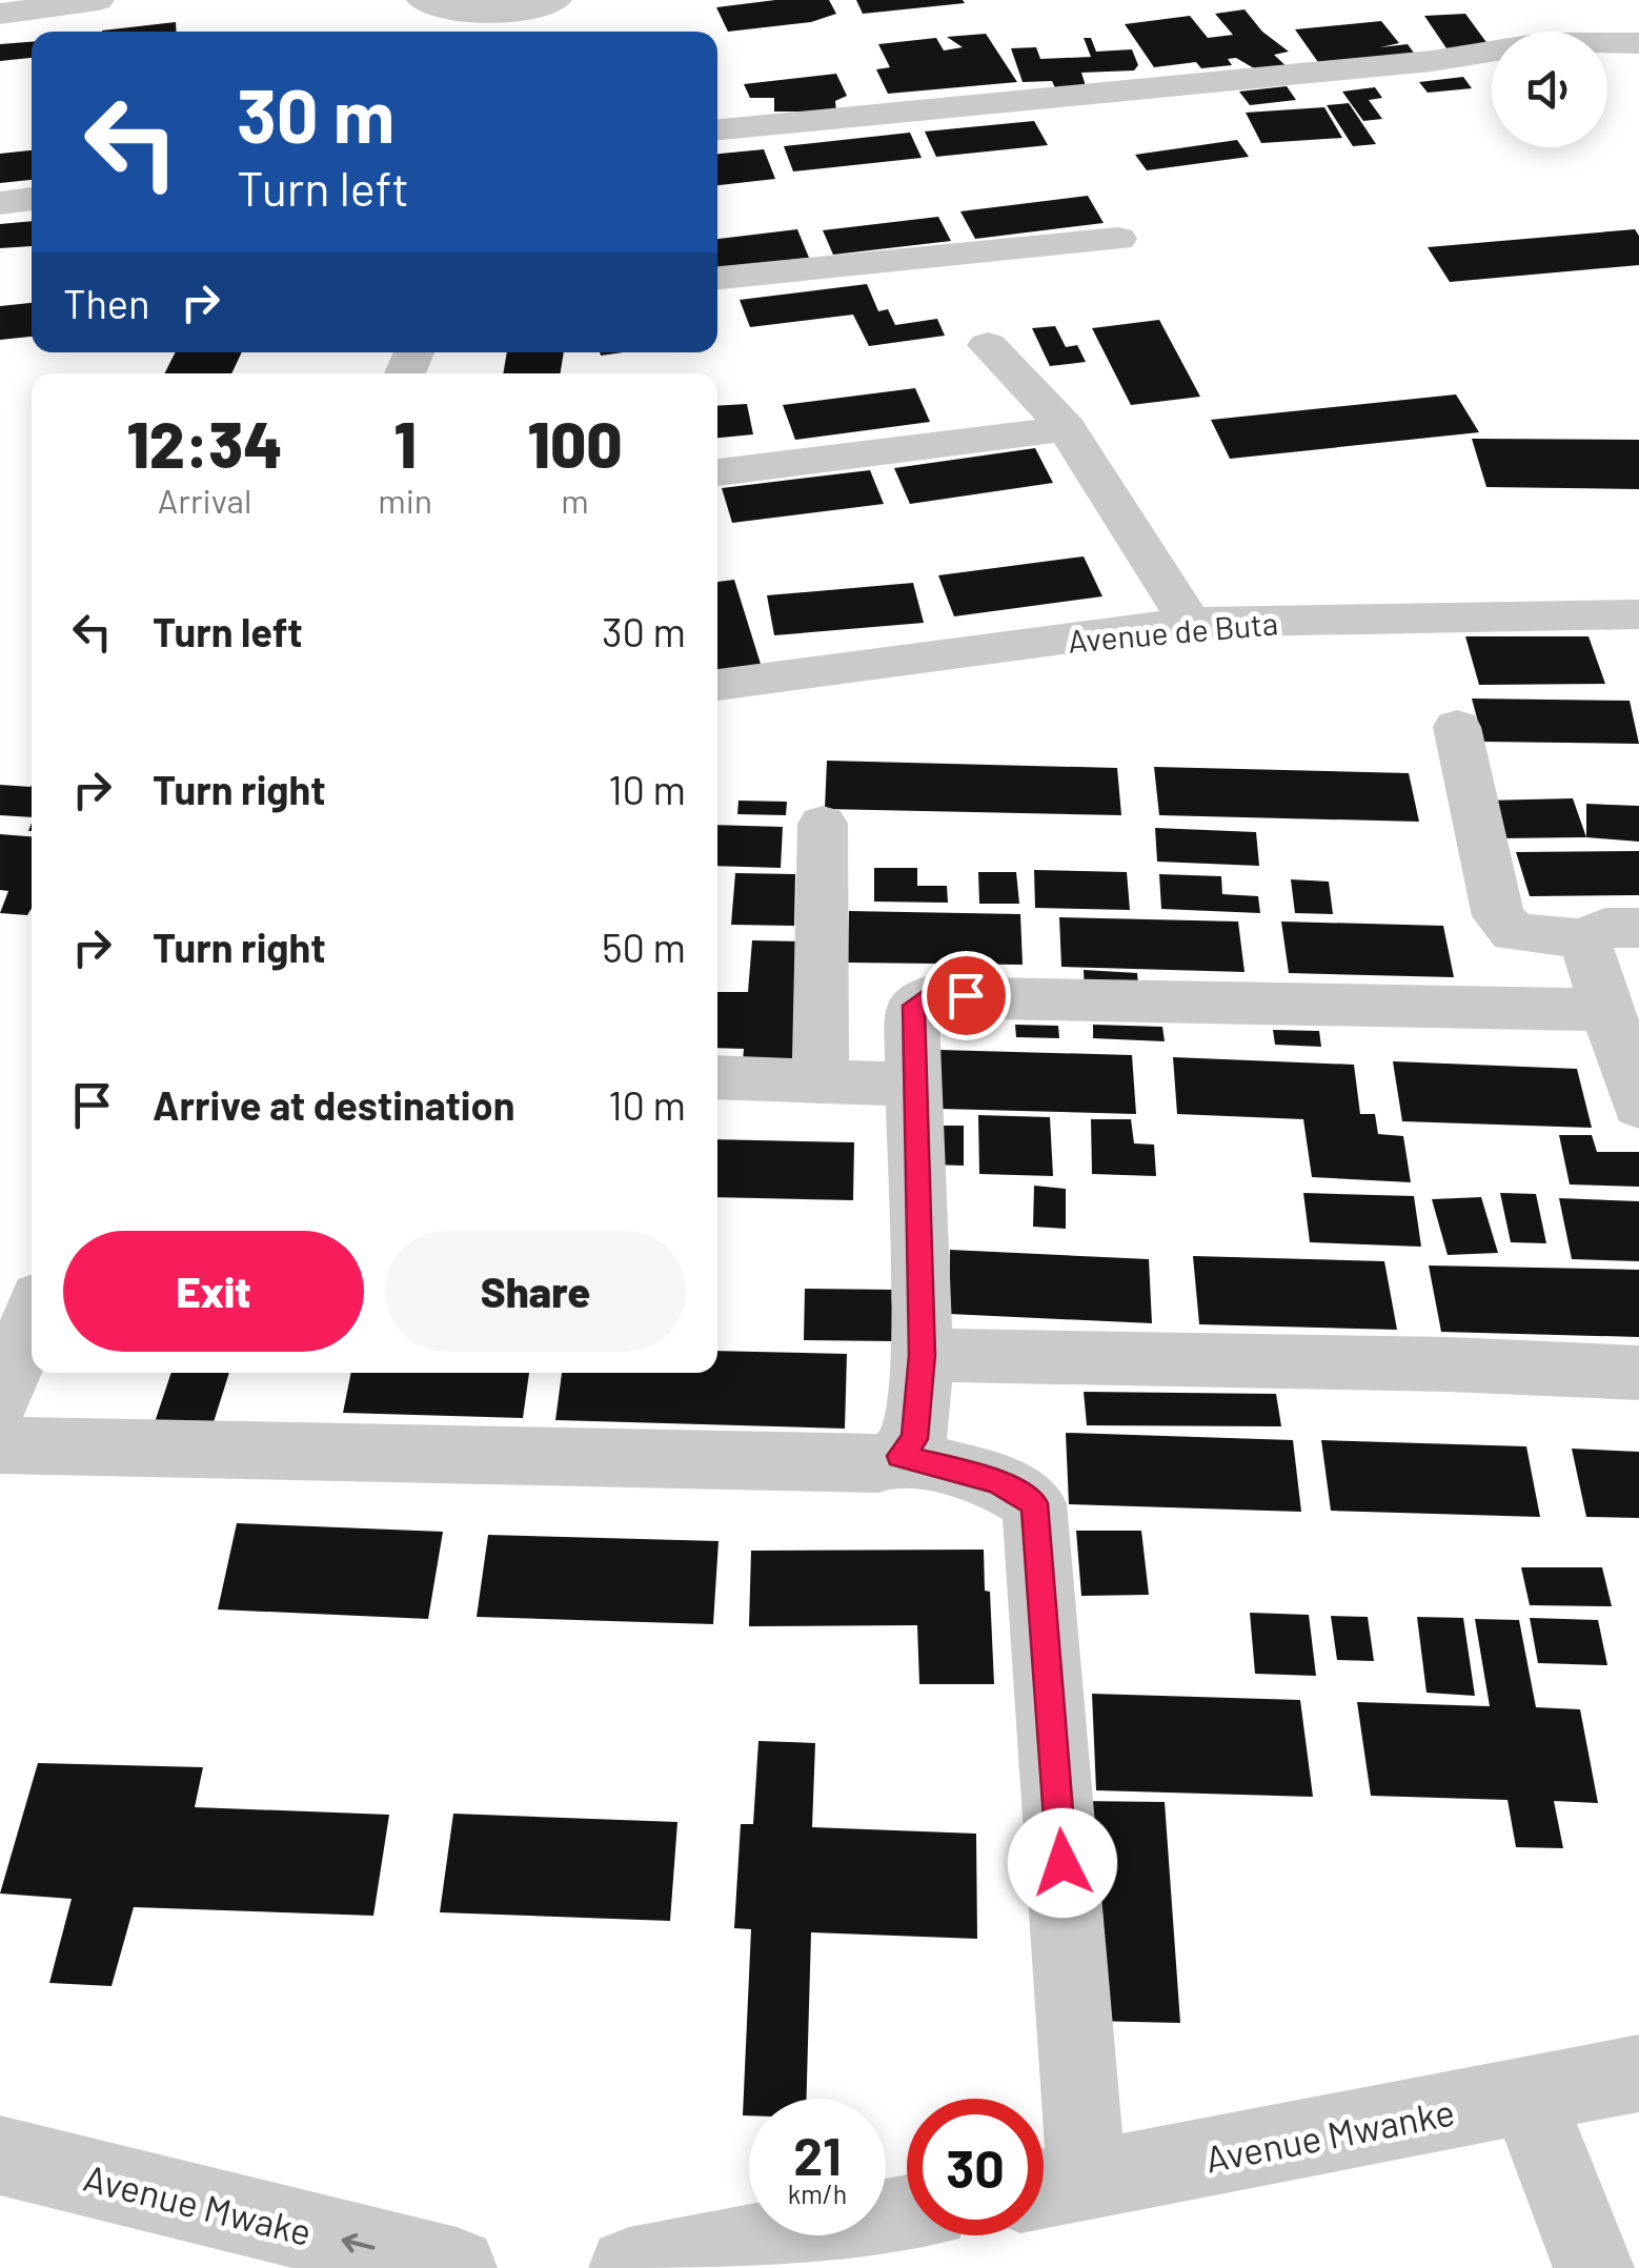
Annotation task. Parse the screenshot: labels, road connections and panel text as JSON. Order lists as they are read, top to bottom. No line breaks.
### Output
{"streets":{"street":["Avenue de Buta","Avenue Mwanke","Avenue Mwake"]},"one_way":["Avenue Mwake"],"page":{"turn":["30 m","Turn left"],"then":"Then","eta":["12:34","Arrival","1","min","100","m"],"list":[{"name":"Turn left","value":"30 m"},{"name":"Turn right","value":"10 m"},{"name":"Turn right","value":"50 m"},{"name":"Arrive at destination","value":"10 m"}],"buttons":["Exit","Share"],"speed":"21 km/h","limit":"30"}}
